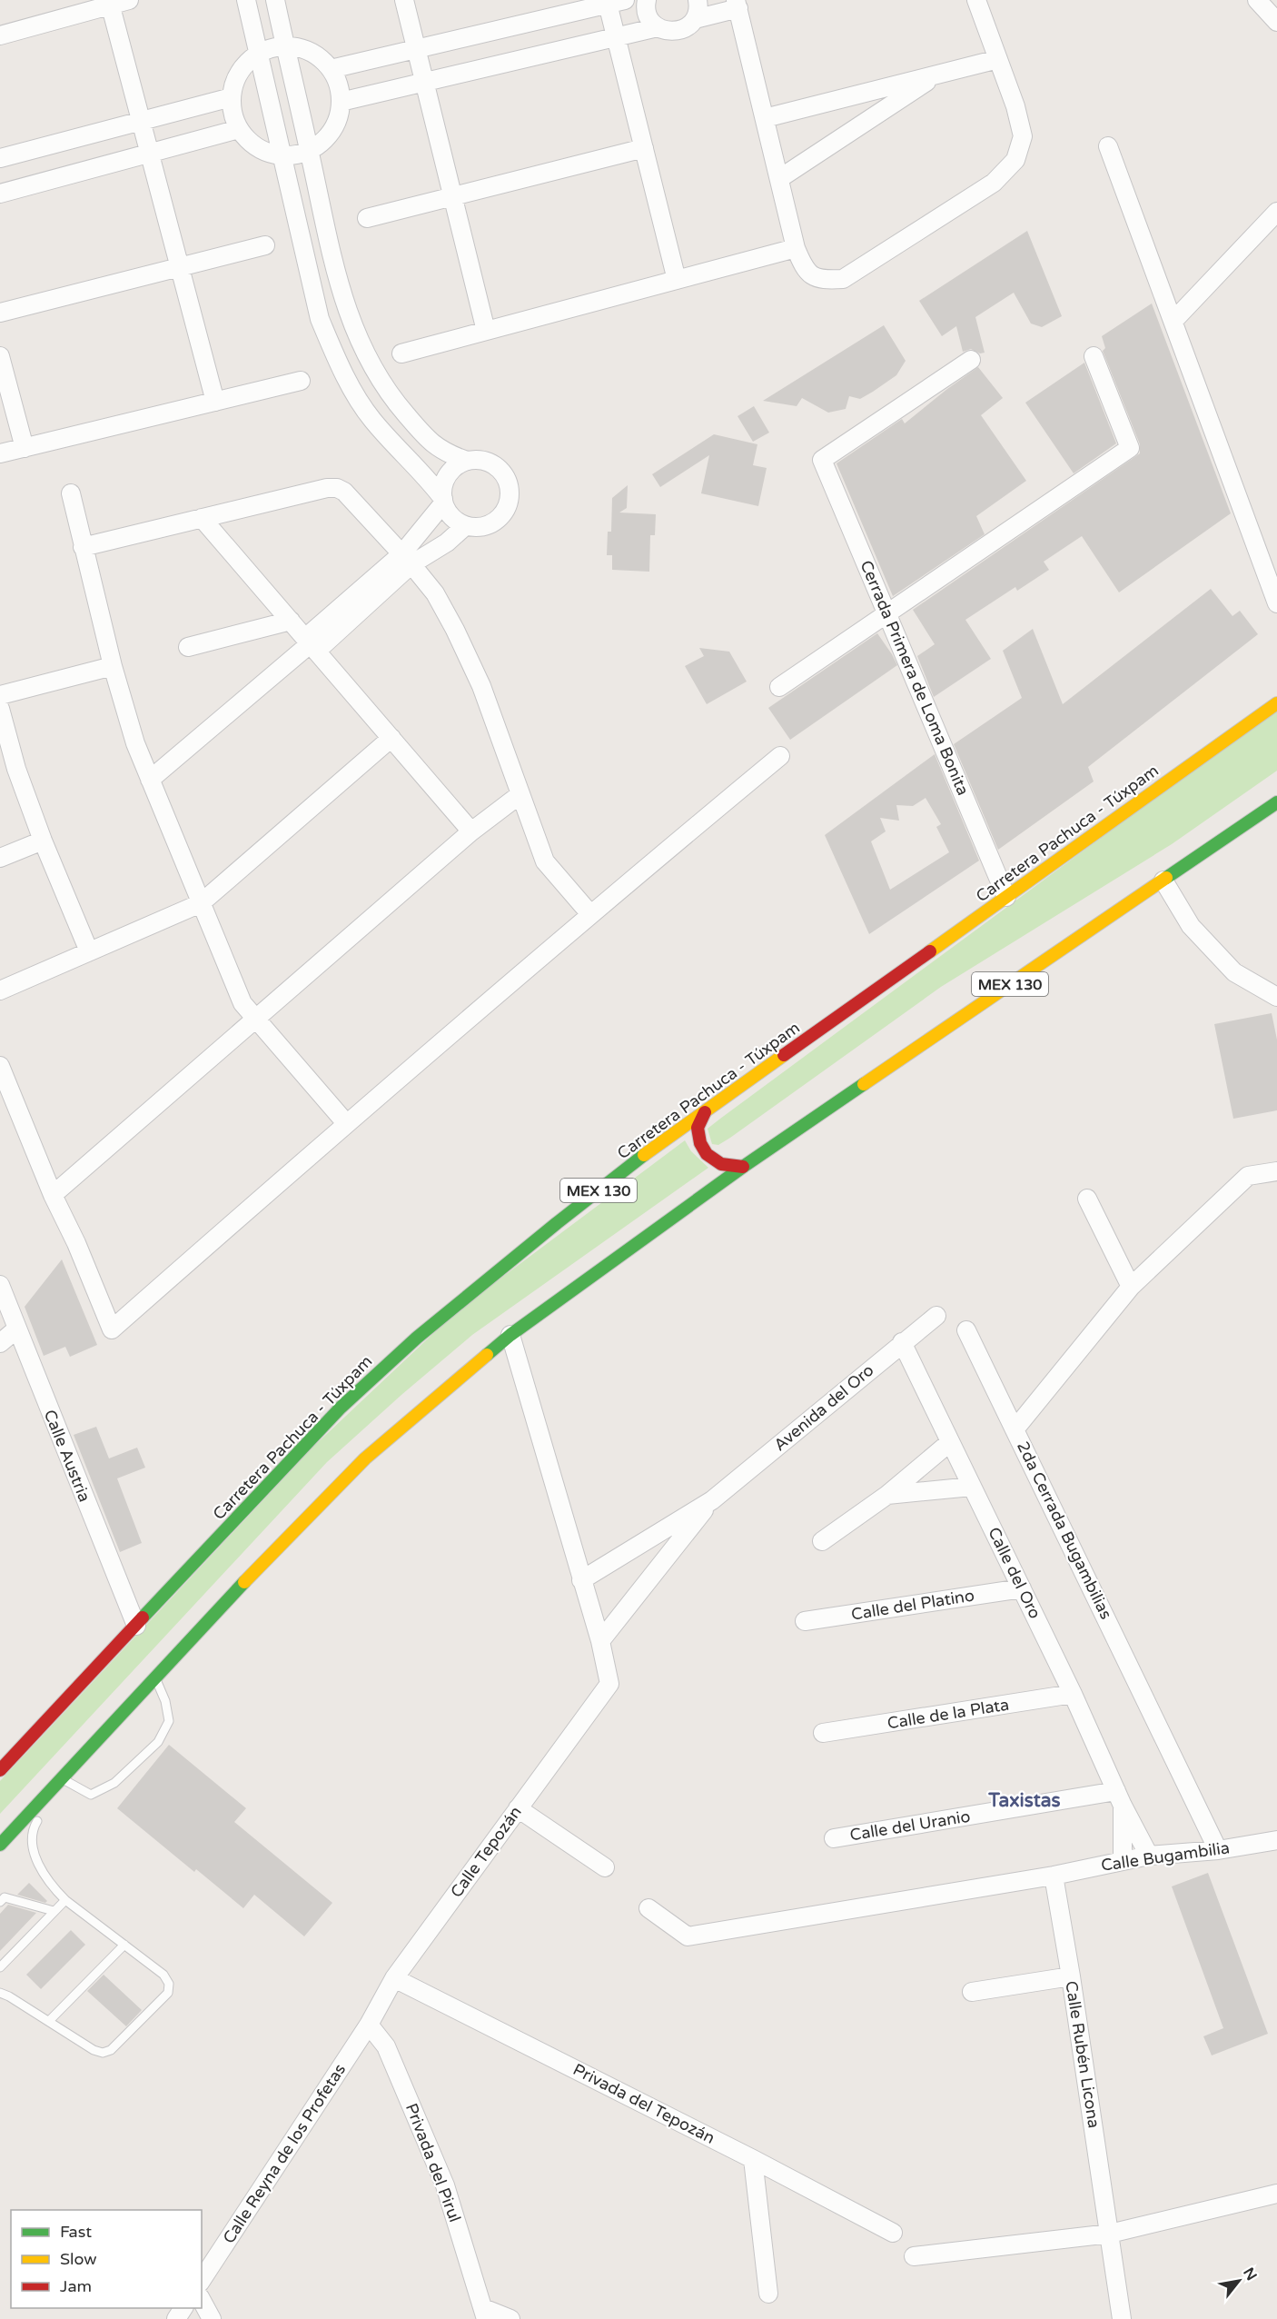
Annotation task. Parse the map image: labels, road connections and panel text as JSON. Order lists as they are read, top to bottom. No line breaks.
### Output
{"streets":{"main road":["Carretera Pachuca - Túxpam","MEX 130"],"street":["Cerrada Primera de Loma Bonita","Avenida del Oro","Calle Austria","2da Cerrada Bugambilias","Calle del Oro","Calle del Platino","Calle de la Plata","Calle del Uranio","Calle Tepozán","Calle Bugambilia","Calle Rubén Licona","Privada del Tepozán","Calle Reyna de los Profetas","Privada del Pirul"]},"crossings":[["Cerrada Primera de Loma Bonita","Carretera Pachuca - Túxpam"],["Carretera Pachuca - Túxpam","Calle Austria"],["Avenida del Oro","Calle del Oro"],["Avenida del Oro","Calle Tepozán"],["2da Cerrada Bugambilias","Calle Bugambilia"],["Calle del Oro","Calle del Platino"],["Calle del Oro","Calle de la Plata"],["Calle del Oro","Calle del Uranio"],["Calle del Oro","Calle Bugambilia"],["Calle Tepozán","Privada del Tepozán"],["Calle Tepozán","Calle Reyna de los Profetas"],["Calle Tepozán","Privada del Pirul"],["Calle Bugambilia","Calle Rubén Licona"],["Calle Reyna de los Profetas","Privada del Pirul"]],"districts":["Taxistas"],"legend":["Fast","Slow","Jam"],"north":"top right"}
